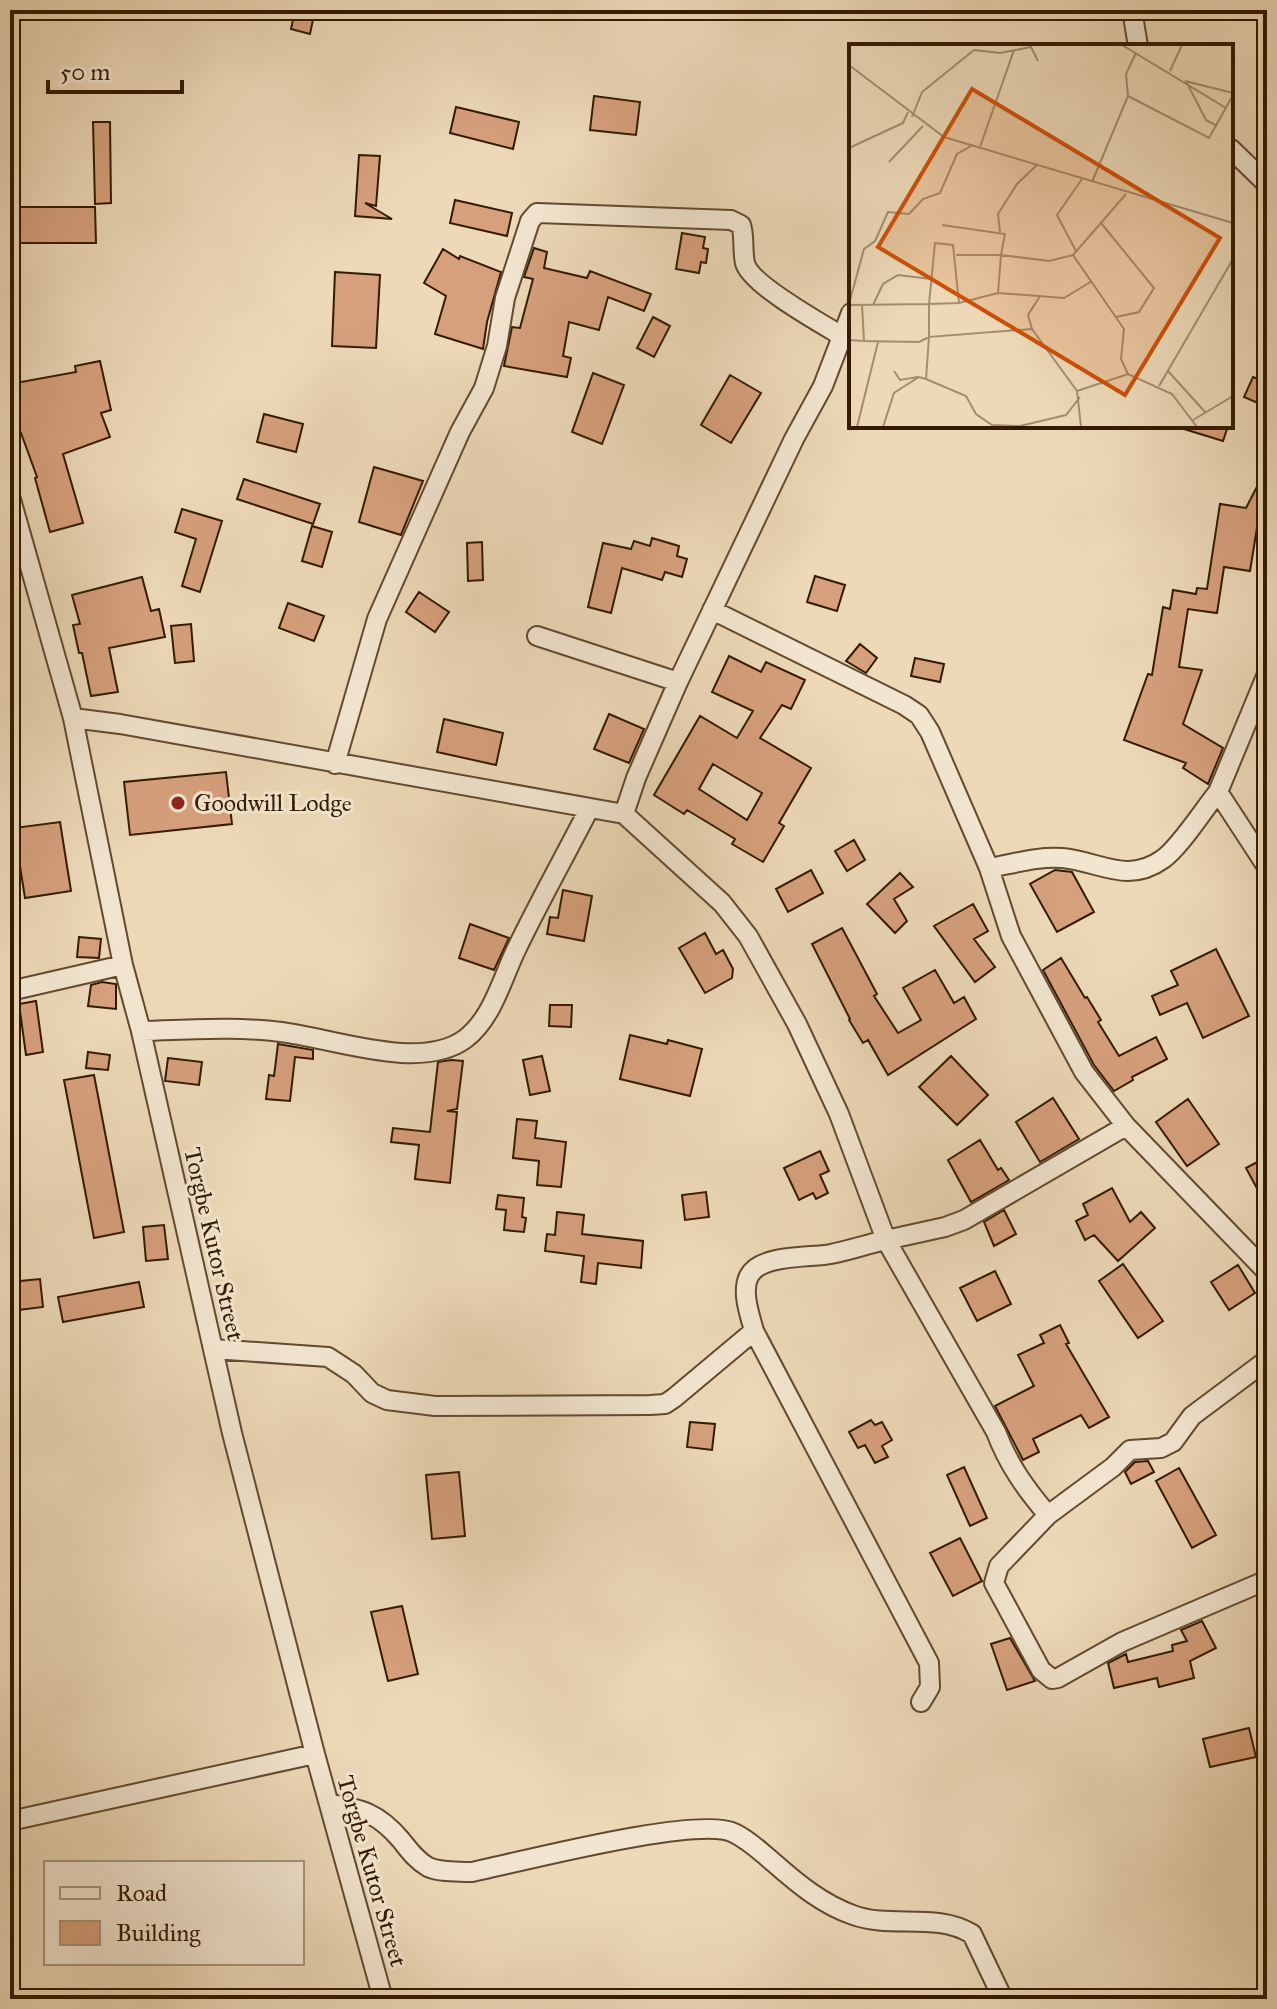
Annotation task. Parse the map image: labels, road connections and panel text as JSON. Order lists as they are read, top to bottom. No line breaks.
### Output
{"streets":{"street":["Torgbe Kutor Street"]},"places":["Goodwill Lodge"],"legend":["Road","Building"],"scale_bar":"50 m"}
